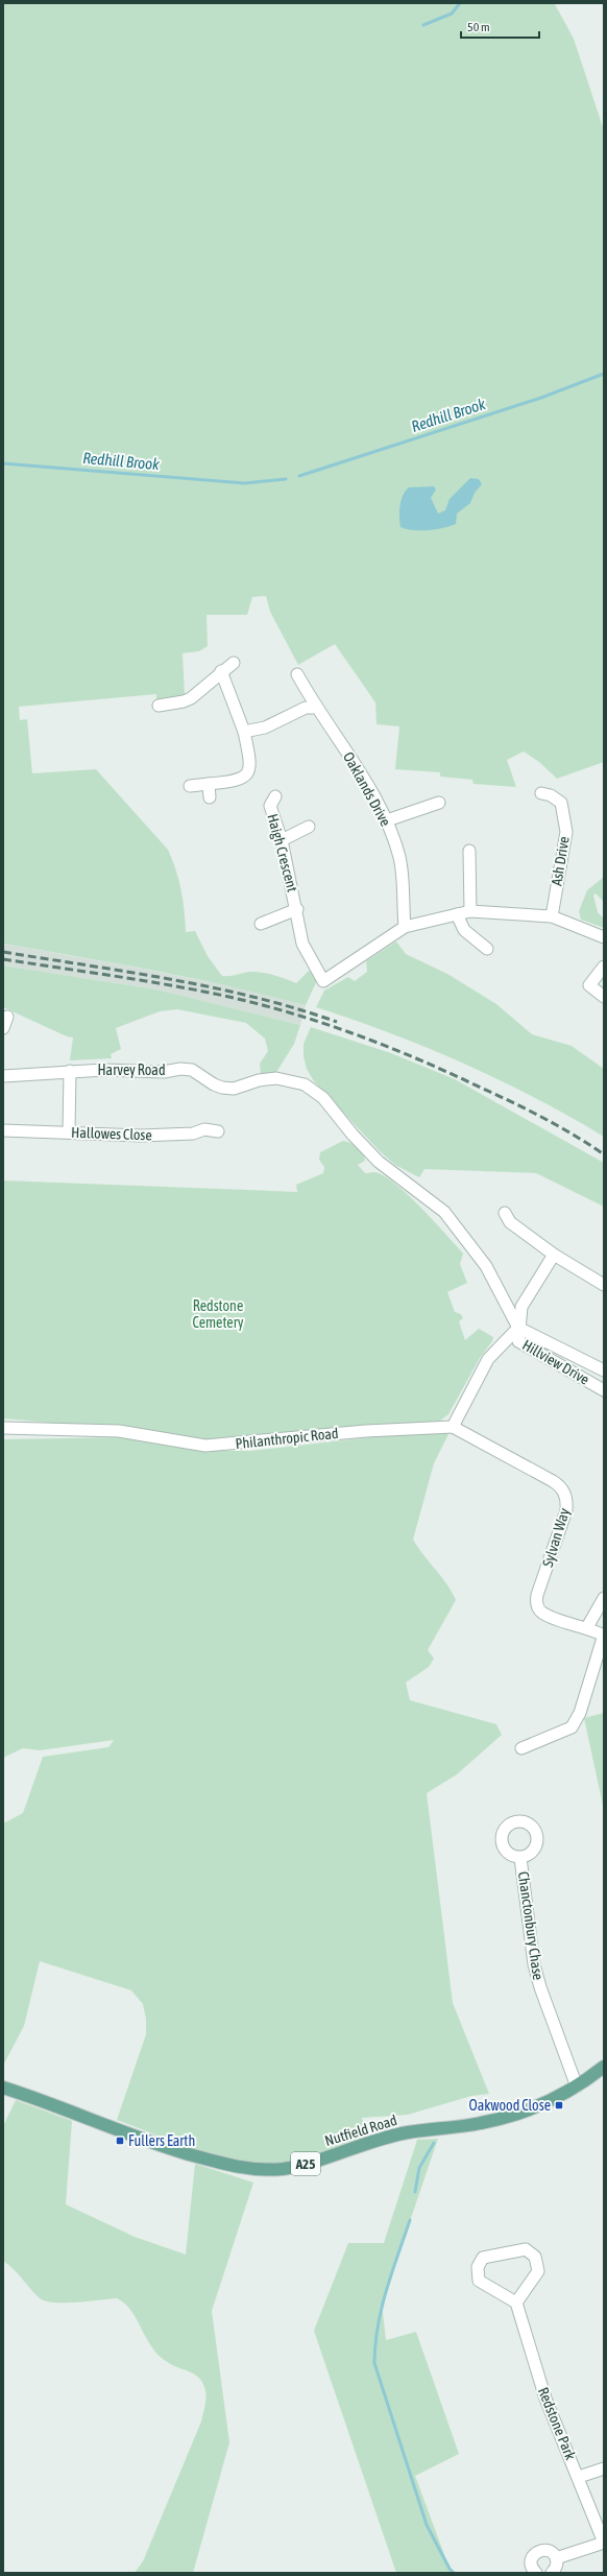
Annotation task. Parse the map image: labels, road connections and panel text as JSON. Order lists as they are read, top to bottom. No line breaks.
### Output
{"streets":{"main road":["Nutfield Road","A25"],"street":["Oaklands Drive","Haigh Crescent","Ash Drive","Harvey Road","Hallowes Close","Hillview Drive","Philanthropic Road","Sylvan Way","Chanctonbury Chase","Redstone Park"]},"crossings":[["Oaklands Drive","Haigh Crescent"],["Harvey Road","Hillview Drive"],["Philanthropic Road","Sylvan Way"],["Chanctonbury Chase","Nutfield Road"]],"water":["Redhill Brook"],"parks":["Redstone Cemetery"],"places":{"transit":["Oakwood Close","Fullers Earth"]},"scale_bar":"50 m"}
